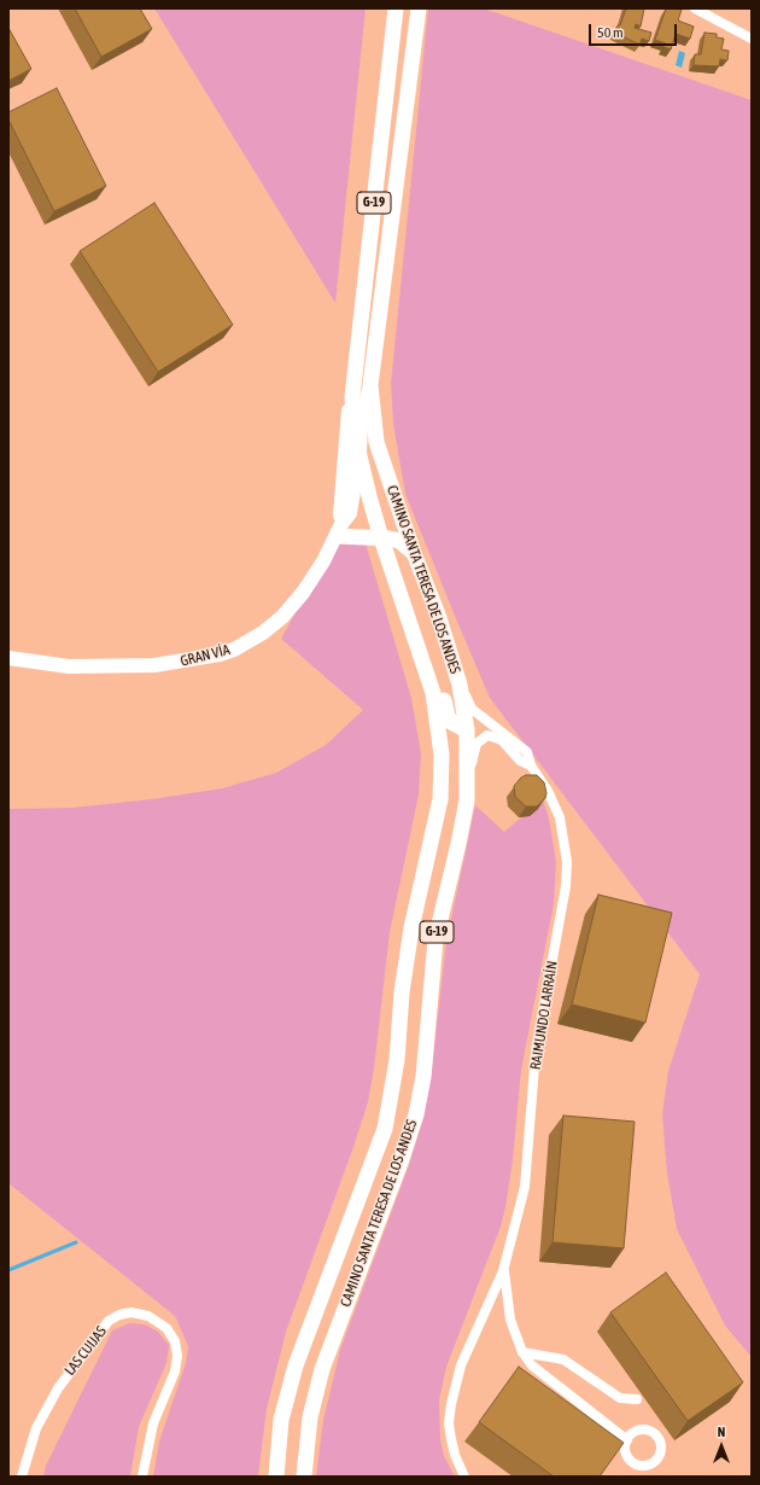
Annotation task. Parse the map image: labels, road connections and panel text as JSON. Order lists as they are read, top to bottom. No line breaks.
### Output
{"streets":{"main road":["G-19","CAMINO SANTA TERESA DE LOS ANDES","GRAN VÍA"],"street":["RAIMUNDO LARRAÍN","LAS CUIJAS"]},"crossings":[["G-19","CAMINO SANTA TERESA DE LOS ANDES"],["G-19","GRAN VÍA"],["CAMINO SANTA TERESA DE LOS ANDES","GRAN VÍA"],["CAMINO SANTA TERESA DE LOS ANDES","RAIMUNDO LARRAÍN"]],"scale_bar":"50 m","north":"top"}
